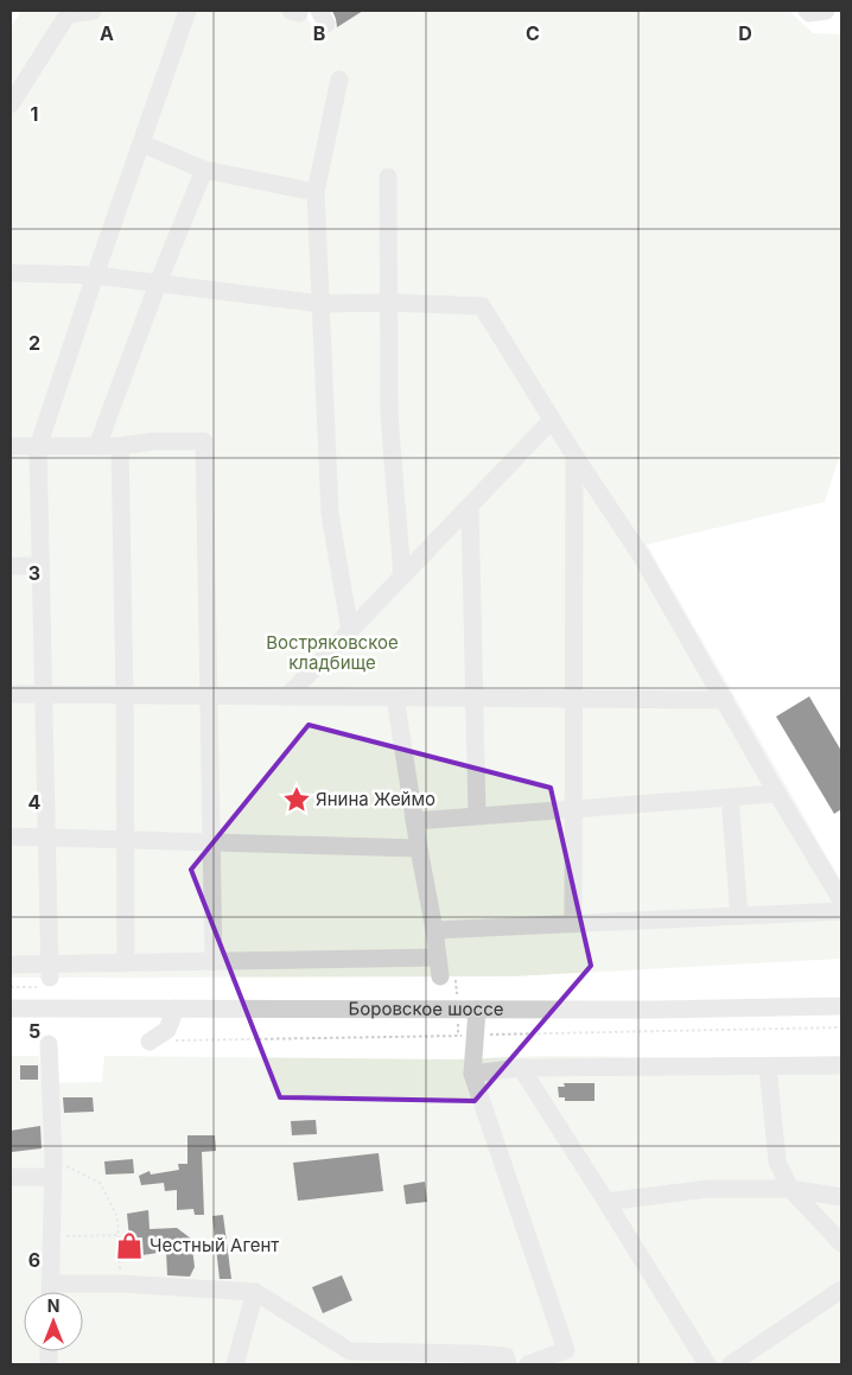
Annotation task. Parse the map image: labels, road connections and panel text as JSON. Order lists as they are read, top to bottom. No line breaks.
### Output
{"streets":{"street":["Боровское шоссе"]},"parks":["Востряковское кладбище"],"places":{"place":["Янина Жеймо"],"shop":["Честный Агент"]},"north":"top","grid":{"columns":["A","B","C","D"],"rows":["1","2","3","4","5","6"]}}
